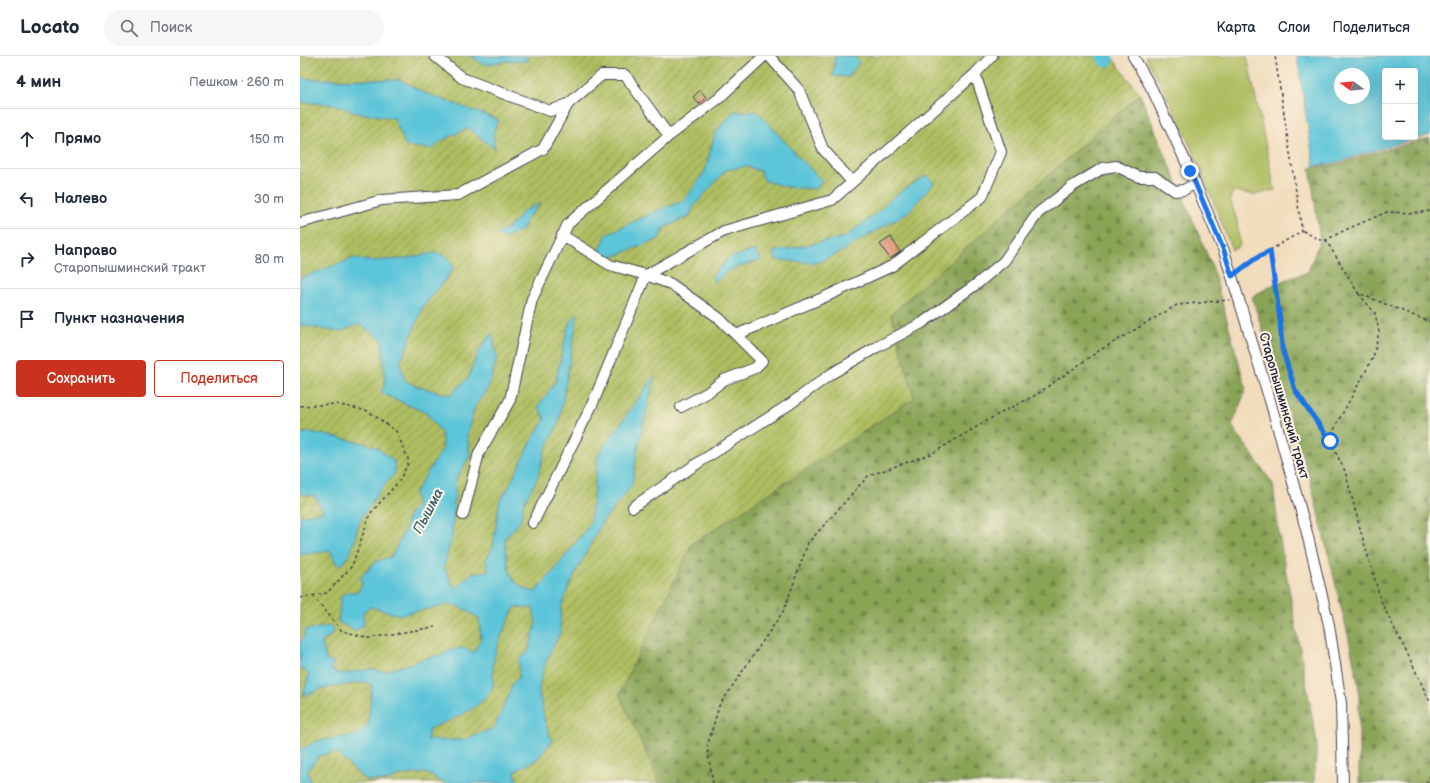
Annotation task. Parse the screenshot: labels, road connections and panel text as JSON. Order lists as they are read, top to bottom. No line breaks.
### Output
{"streets":{"street":["Старопышминский тракт"]},"water":["Пышма"],"north":"left","page":{"header":"Locato","search":"Поиск","nav":["Карта","Слои","Поделиться"],"heading":["4 мин","Пешком · 260 m"],"map_buttons":["+","−"],"list":[["Прямо","150 m"],["Налево","30 m"],["Направо","Старопышминский тракт","80 m"],"Пункт назначения"],"buttons":["Сохранить","Поделиться"]}}
